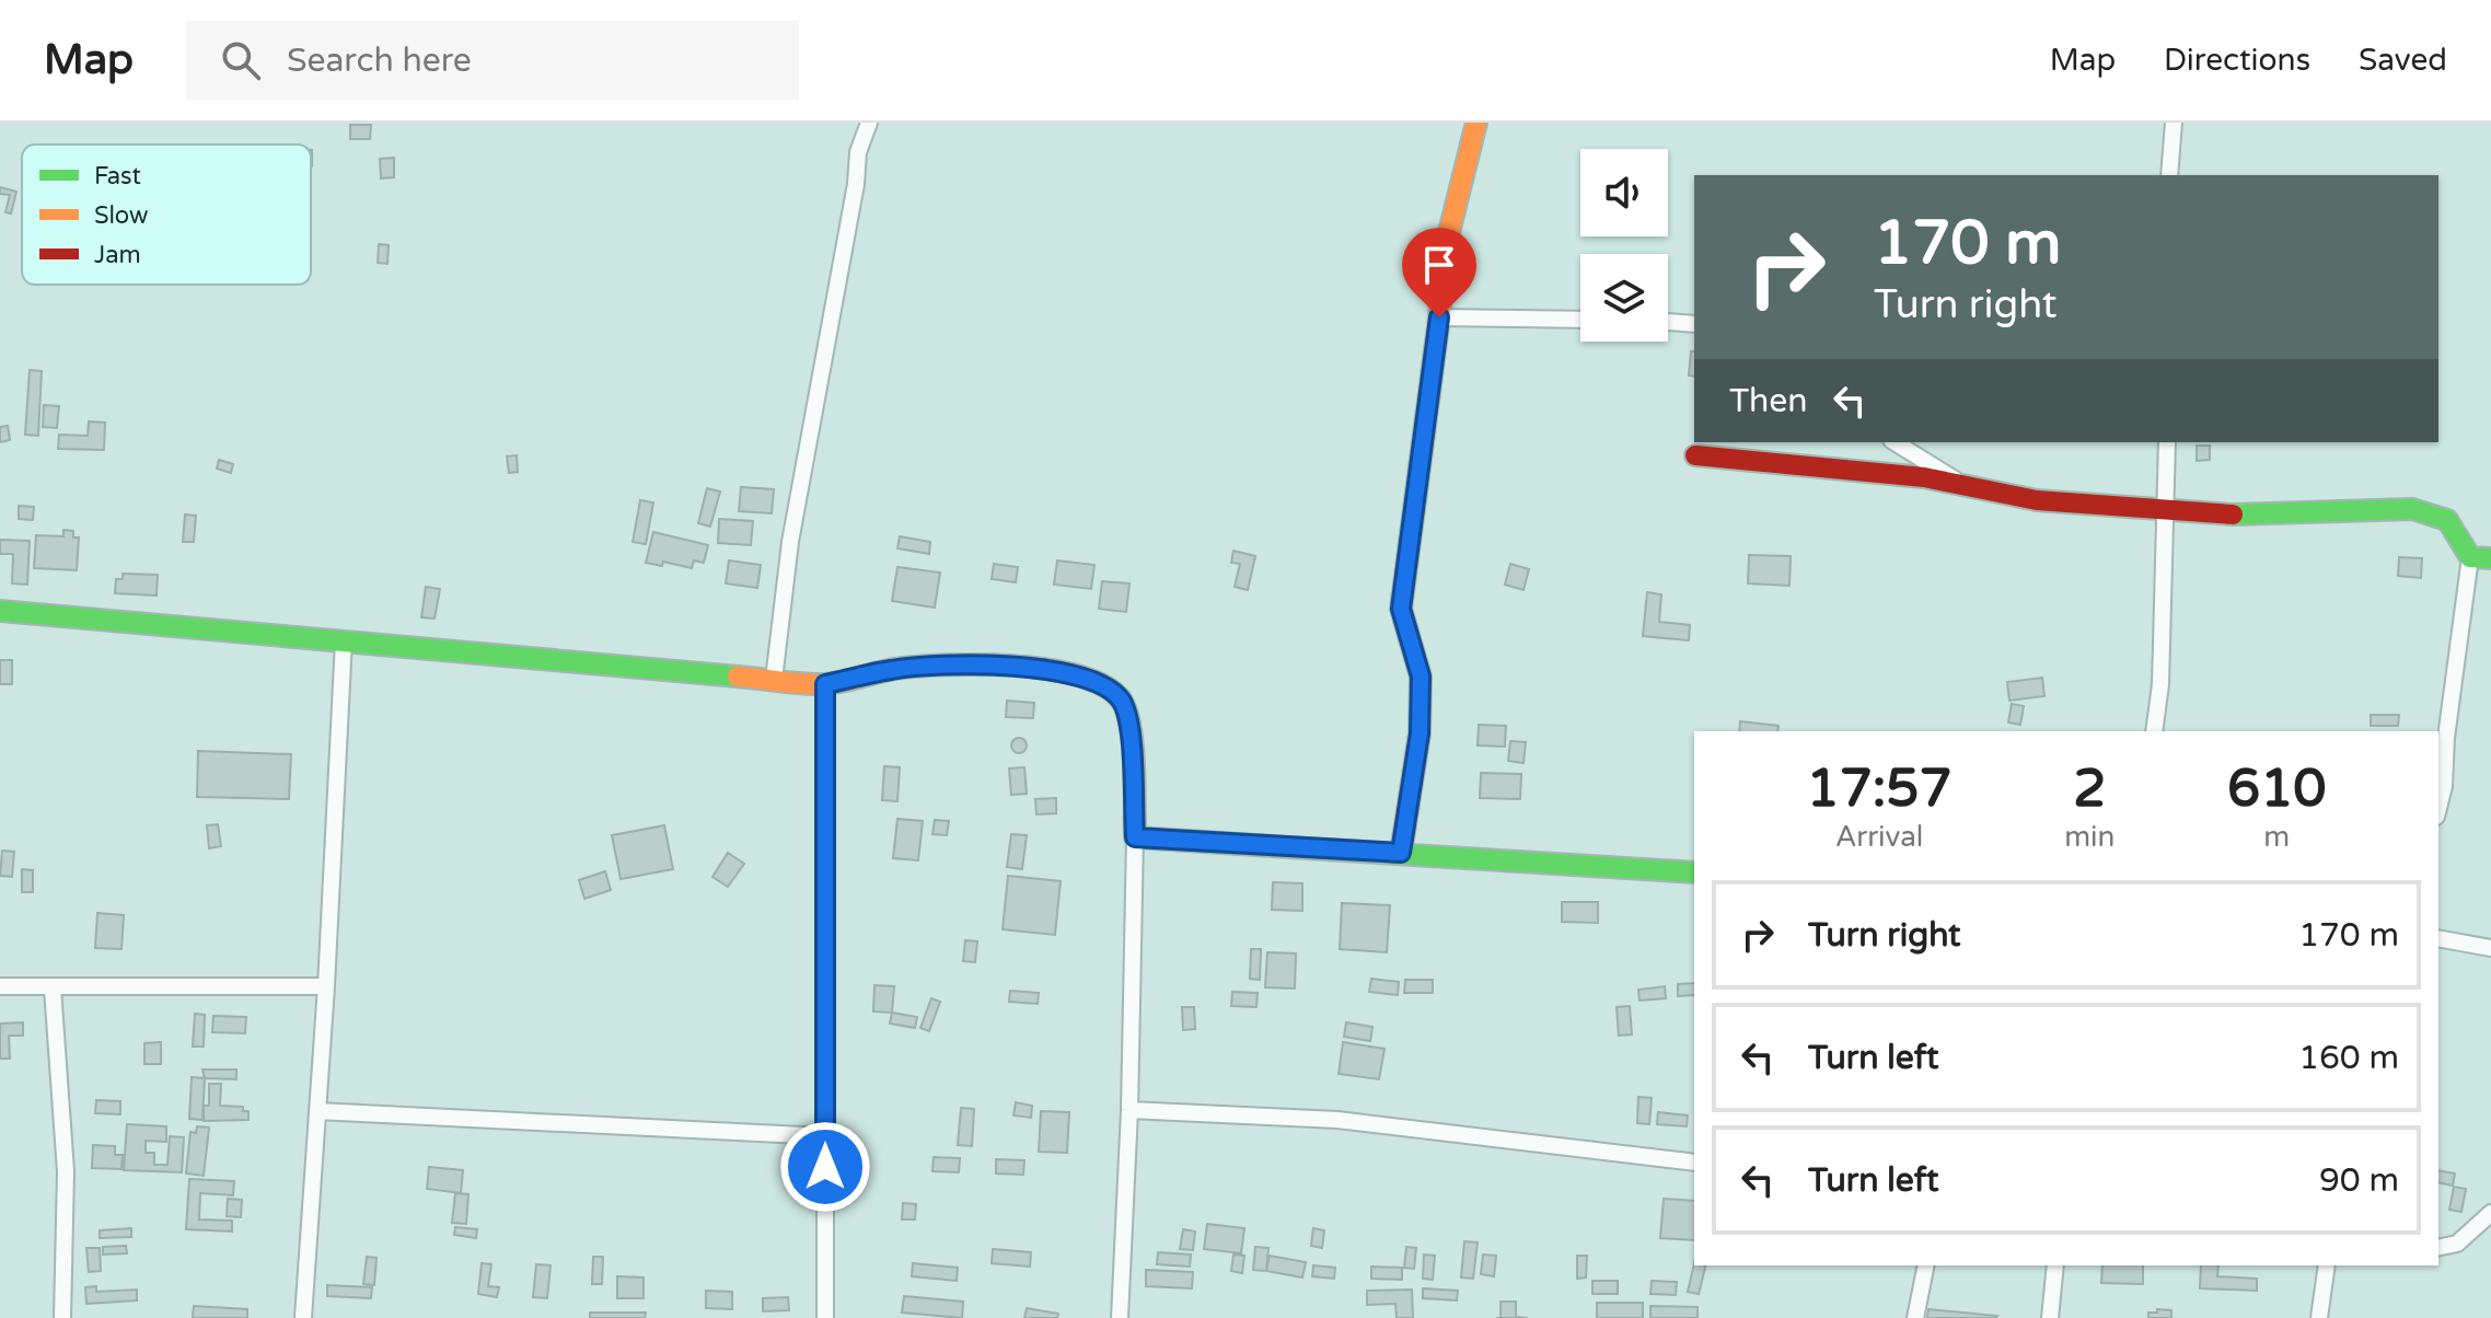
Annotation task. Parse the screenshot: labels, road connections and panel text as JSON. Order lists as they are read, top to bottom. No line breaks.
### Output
{"legend":["Fast","Slow","Jam"],"page":{"header":"Map","search":"Search here","nav":["Map","Directions","Saved"],"turn":["170 m","Turn right"],"then":"Then","eta":["17:57","Arrival","2","min","610","m"],"list":[{"name":"Turn right","value":"170 m"},{"name":"Turn left","value":"160 m"},{"name":"Turn left","value":"90 m"}]}}
